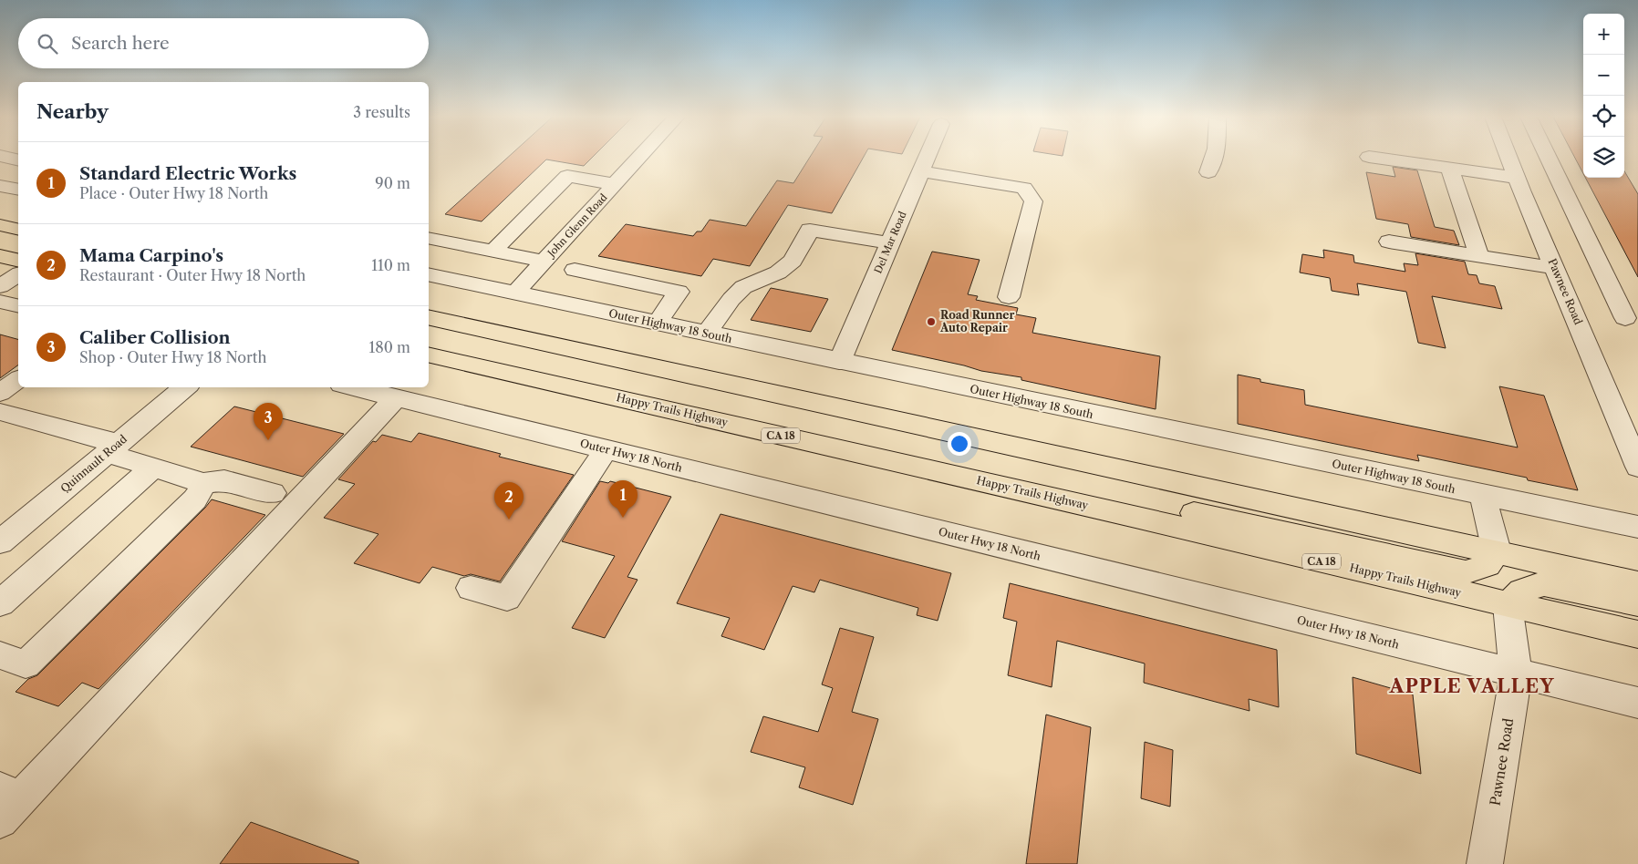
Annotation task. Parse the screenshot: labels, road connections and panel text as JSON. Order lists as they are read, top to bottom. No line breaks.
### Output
{"streets":{"main road":["Happy Trails Highway","CA 18"],"street":["John Glenn Road","Del Mar Road","Pawnee Road","Outer Highway 18 South","Outer Hwy 18 North","Quinnault Road"]},"crossings":[["John Glenn Road","Outer Highway 18 South"],["Del Mar Road","Outer Highway 18 South"],["Pawnee Road","Happy Trails Highway"],["Pawnee Road","Outer Hwy 18 North"]],"districts":["APPLE VALLEY"],"places":["Road Runner Auto Repair"],"page":{"map_buttons":["+","−"],"search":"Search here","heading":["Nearby","3 results"],"list":[{"mark":"1","name":"Standard Electric Works","note":"Place · Outer Hwy 18 North","value":"90 m"},{"mark":"2","name":"Mama Carpino's","note":"Restaurant · Outer Hwy 18 North","value":"110 m"},{"mark":"3","name":"Caliber Collision","note":"Shop · Outer Hwy 18 North","value":"180 m"}],"pins":["3","1","2"]}}
